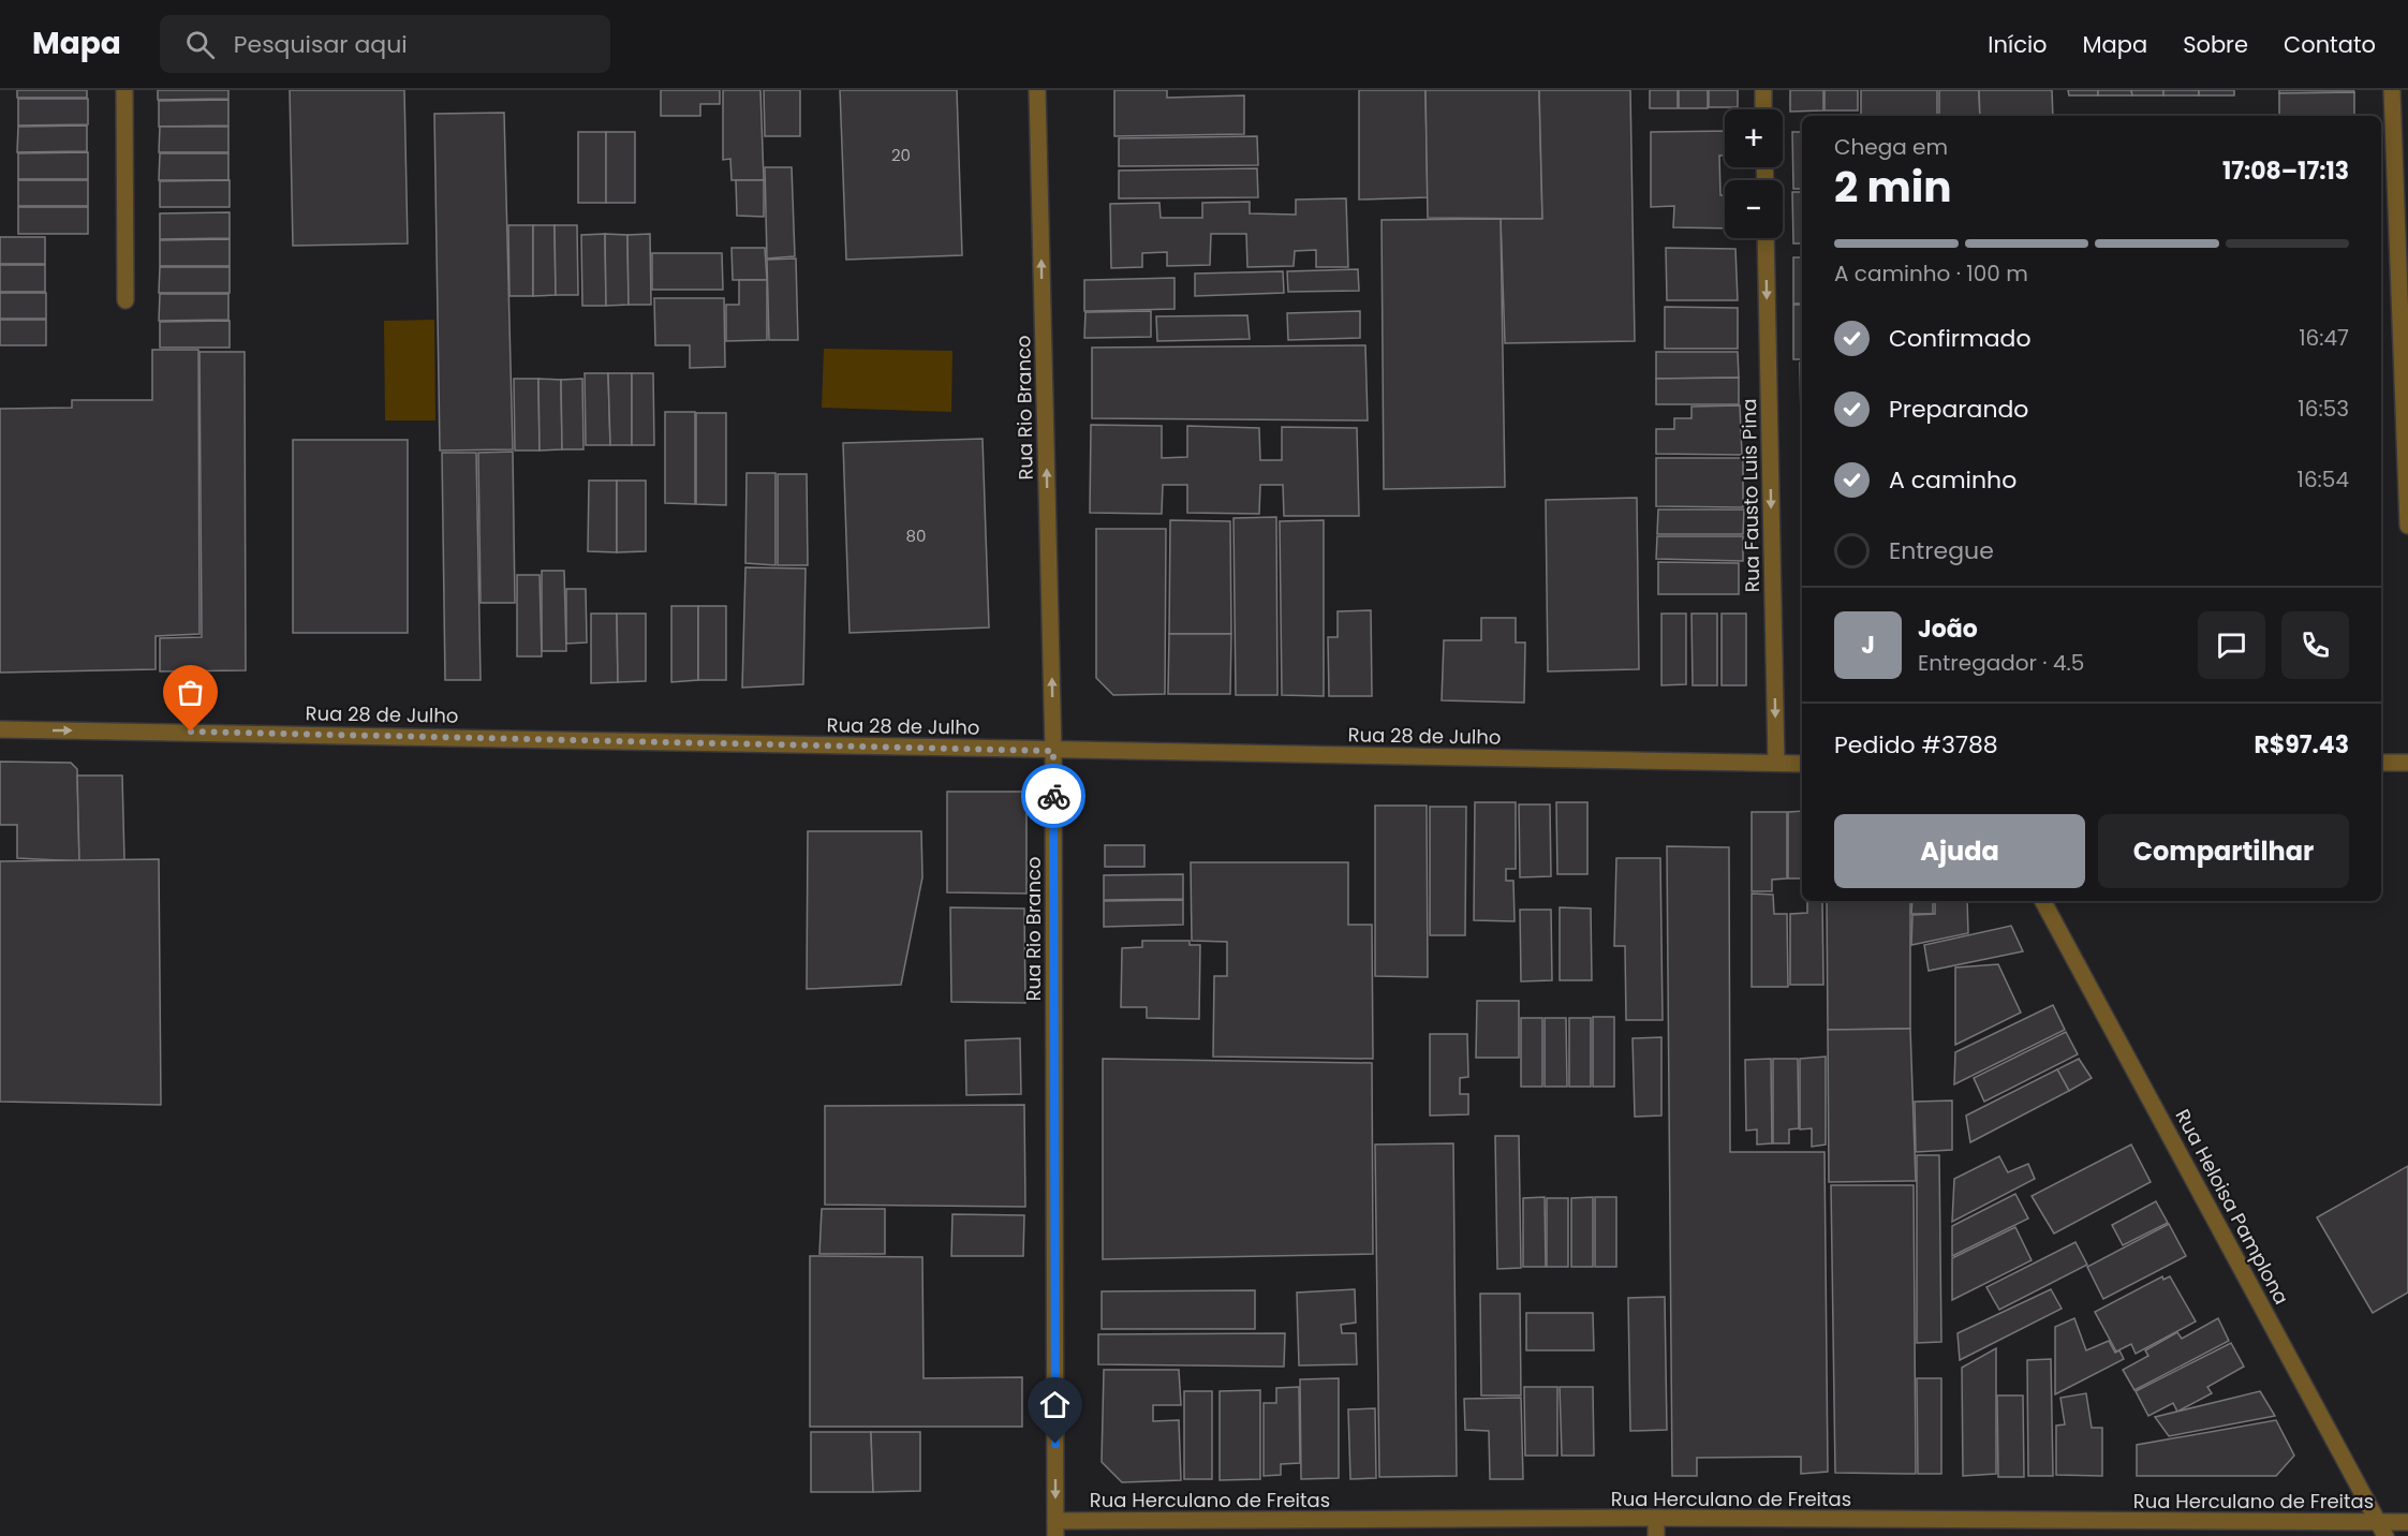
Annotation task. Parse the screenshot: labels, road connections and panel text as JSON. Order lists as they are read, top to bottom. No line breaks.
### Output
{"streets":{"street":["Rua Rio Branco","Rua Fausto Luis Pina","Rua 28 de Julho","Rua Heloisa Pamplona","Rua Herculano de Freitas"]},"crossings":[["Rua Rio Branco","Rua 28 de Julho"],["Rua Rio Branco","Rua Herculano de Freitas"],["Rua Fausto Luis Pina","Rua 28 de Julho"],["Rua Heloisa Pamplona","Rua Herculano de Freitas"]],"one_way":["Rua Fausto Luis Pina","Rua 28 de Julho"],"house_numbers":["20","80"],"page":{"header":"Mapa","search":"Pesquisar aqui","nav":["Início","Mapa","Sobre","Contato"],"map_buttons":["+","−"],"heading":["2 min","Chega em","17:08–17:13"],"panel":["João","Entregador · 4.5","Pedido #3788","R$97.43"],"bar":"A caminho · 100 m","list":[["Confirmado","16:47"],["Preparando","16:53"],["A caminho","16:54"],"Entregue"],"round":"J","buttons":["Ajuda","Compartilhar"]}}
